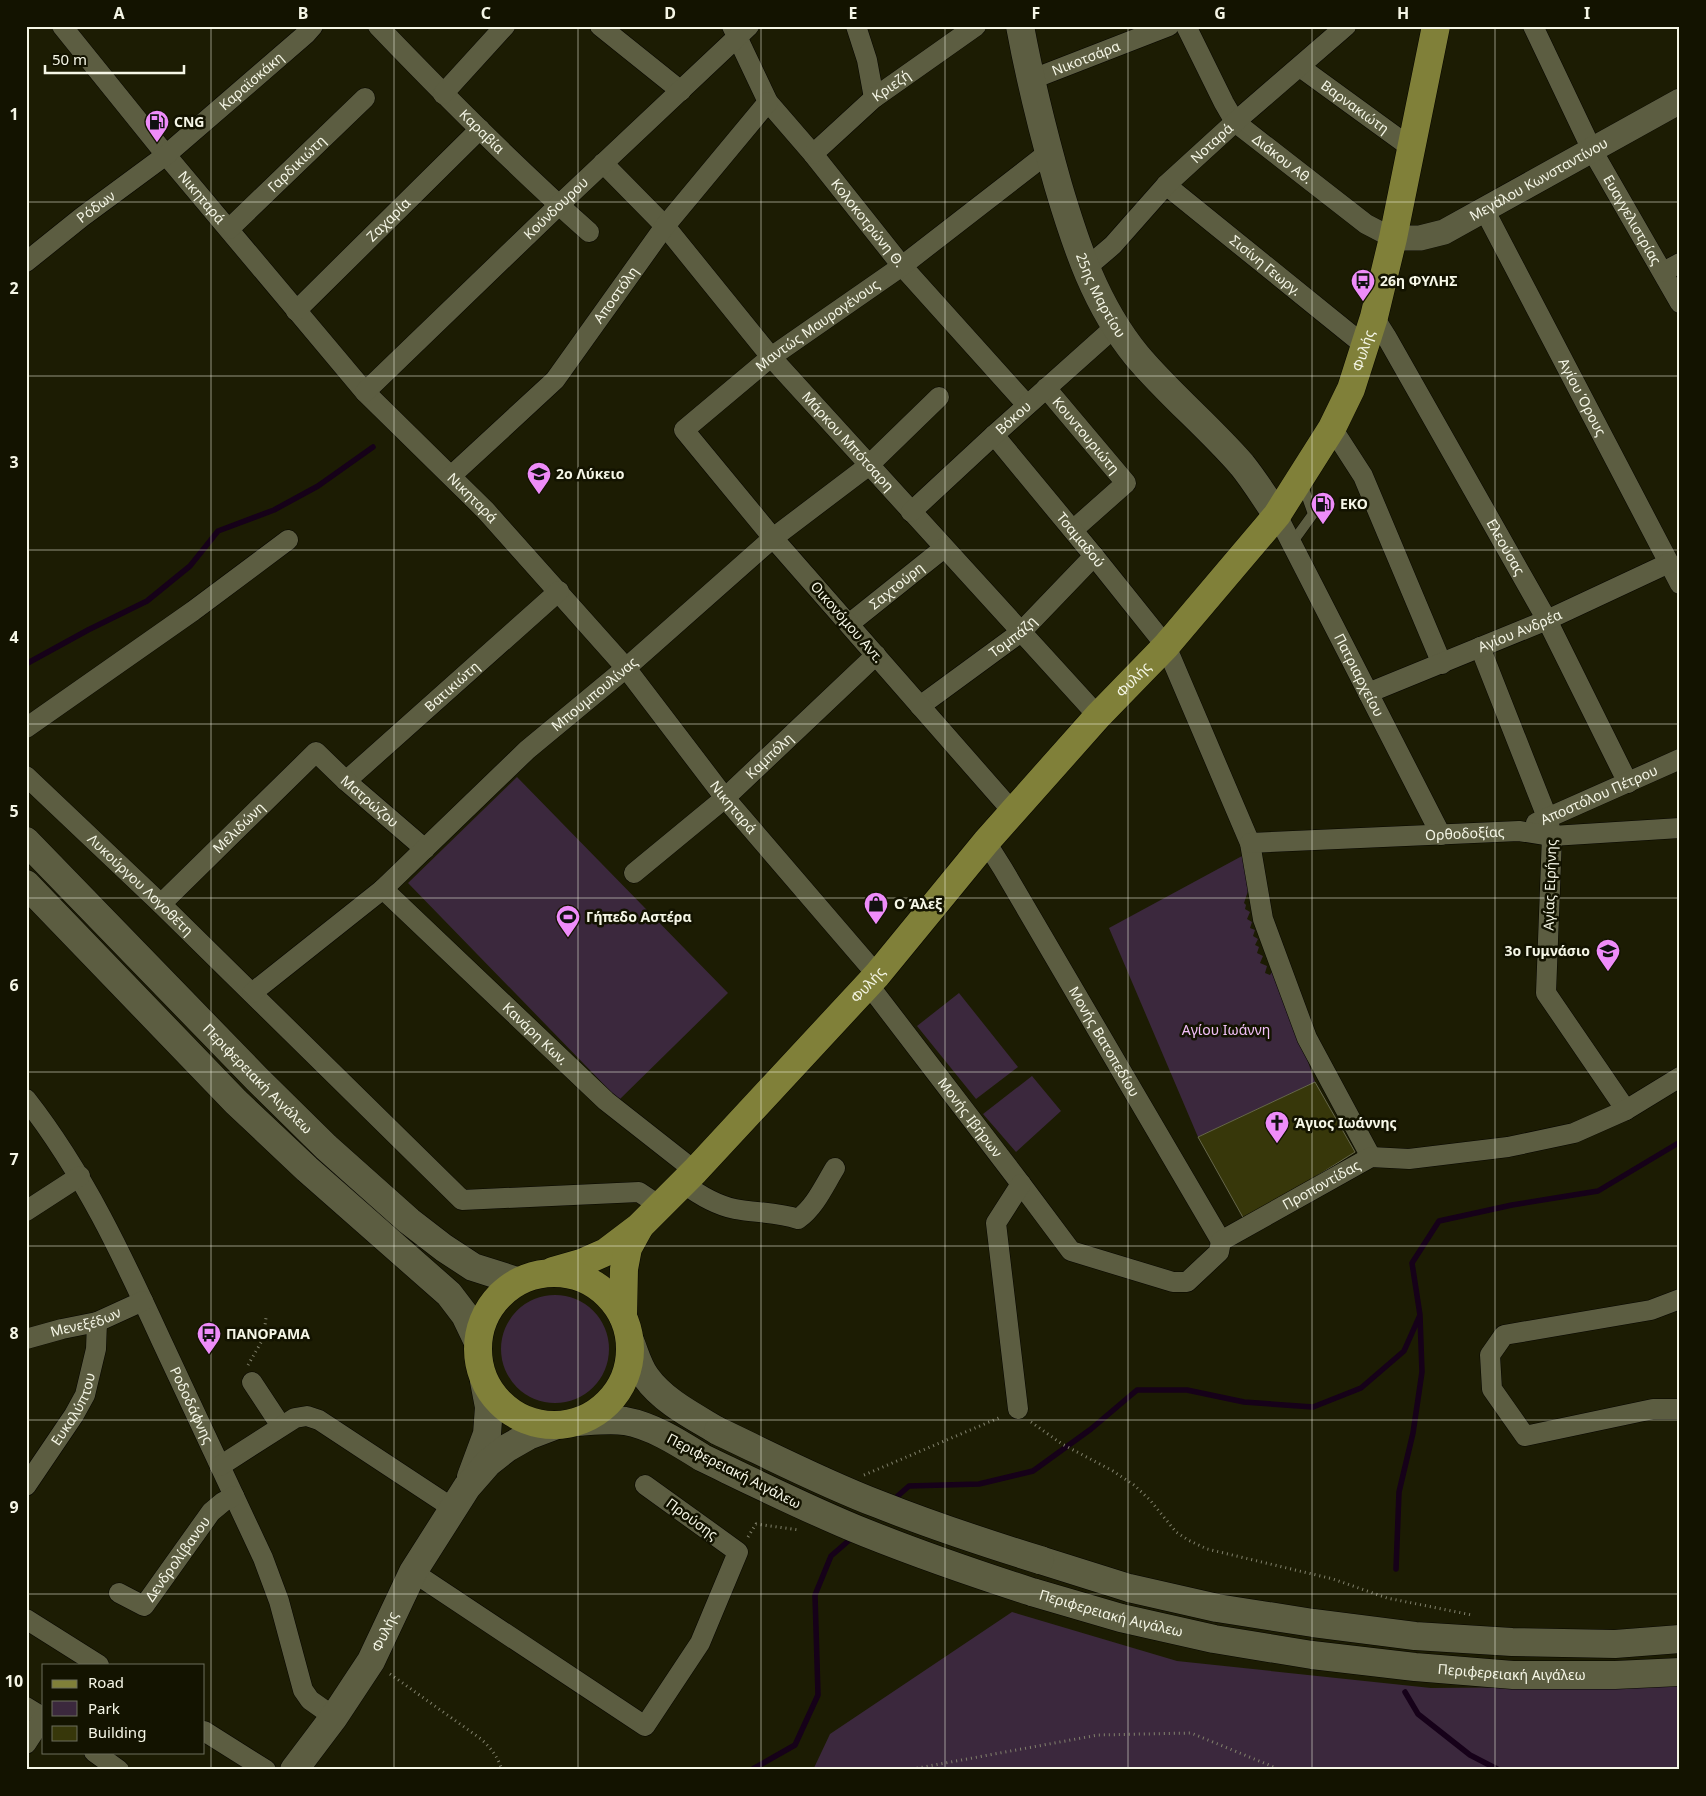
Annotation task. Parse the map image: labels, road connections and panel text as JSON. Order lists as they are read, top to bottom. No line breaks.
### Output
{"streets":{"main road":["25ης Μαρτίου","Φυλής","Περιφερειακή Αιγάλεω"],"street":["Νικοτσάρα","Καραϊσκάκη","Κριεζή","Βαρνακιώτη","Καραβία","Νοταρά","Διάκου Αθ.","Γαρδικιώτη","Μεγάλου Κωνσταντίνου","Νικηταρά","Ρόδων","Κούνδουρου","Ευαγγελιστρίας","Ζαχαρία","Κολοκοτρώνη Θ.","Σισίνη Γεωργ.","Αποστόλη","Μαντώς Μαυρογένους","Αγίου Όρους","Βόκου","Κουντουριώτη","Μάρκου Μπότσαρη","Τσαμαδού","Ελεούσας","Σαχτούρη","Οικονόμου Αντ.","Αγίου Ανδρέα","Τομπάζη","Πατριαρχείου","Βατικιώτη","Μπουμπουλίνας","Καμπόλη","Αποστόλου Πέτρου","Ματρώζου","Μελιδώνη","Ορθοδοξίας","Λυκούργου Λογοθέτη","Αγίας Ειρήνης","Κανάρη Κων.","Μονής Βατοπεδίου","Μονής Ιβήρων","Προποντίδας","Μενεξέδων","Ροδοδάφνης","Ευκαλύπτου","Προύσης","Δενδρολίβανου"]},"crossings":[["Νικοτσάρα","25ης Μαρτίου"],["Καραϊσκάκη","Νικηταρά"],["Καραϊσκάκη","Ρόδων"],["Κριεζή","Κολοκοτρώνη Θ."],["Βαρνακιώτη","Νοταρά"],["Βαρνακιώτη","Φυλής"],["Καραβία","Κούνδουρου"],["Καραβία","Ζαχαρία"],["Νοταρά","Διάκου Αθ."],["Νοταρά","Σισίνη Γεωργ."],["Νοταρά","25ης Μαρτίου"],["Διάκου Αθ.","Μεγάλου Κωνσταντίνου"],["Διάκου Αθ.","Φυλής"],["Γαρδικιώτη","Νικηταρά"],["Μεγάλου Κωνσταντίνου","Ευαγγελιστρίας"],["Μεγάλου Κωνσταντίνου","Φυλής"],["Μεγάλου Κωνσταντίνου","Αγίου Όρους"],["Νικηταρά","Ρόδων"],["Νικηταρά","Κούνδουρου"],["Νικηταρά","Ζαχαρία"],["Νικηταρά","Αποστόλη"],["Νικηταρά","Φυλής"],["Νικηταρά","Βατικιώτη"],["Νικηταρά","Μπουμπουλίνας"],["Νικηταρά","Καμπόλη"],["Νικηταρά","Μονής Ιβήρων"],["Κούνδουρου","Κολοκοτρώνη Θ."],["Κούνδουρου","Μάρκου Μπότσαρη"],["Κολοκοτρώνη Θ.","Αποστόλη"],["Κολοκοτρώνη Θ.","Μαντώς Μαυρογένους"],["Κολοκοτρώνη Θ.","Βόκου"],["Σισίνη Γεωργ.","Φυλής"],["Αποστόλη","Μάρκου Μπότσαρη"],["25ης Μαρτίου","Μαντώς Μαυρογένους"],["25ης Μαρτίου","Φυλής"],["25ης Μαρτίου","Βόκου"],["25ης Μαρτίου","Πατριαρχείου"],["Μαντώς Μαυρογένους","Μάρκου Μπότσαρη"],["Μαντώς Μαυρογένους","Οικονόμου Αντ."],["Φυλής","Μάρκου Μπότσαρη"],["Φυλής","Τσαμαδού"],["Φυλής","Ελεούσας"],["Φυλής","Οικονόμου Αντ."],["Φυλής","Πατριαρχείου"],["Φυλής","Λυκούργου Λογοθέτη"],["Φυλής","Κανάρη Κων."],["Φυλής","Μονής Βατοπεδίου"],["Φυλής","Περιφερειακή Αιγάλεω"],["Φυλής","Μονής Ιβήρων"],["Φυλής","Ροδοδάφνης"],["Φυλής","Προύσης"],["Αγίου Όρους","Αγίου Ανδρέα"],["Βόκου","Κουντουριώτη"],["Βόκου","Μάρκου Μπότσαρη"],["Βόκου","Τσαμαδού"],["Κουντουριώτη","Τσαμαδού"],["Μάρκου Μπότσαρη","Σαχτούρη"],["Μάρκου Μπότσαρη","Τομπάζη"],["Μάρκου Μπότσαρη","Μπουμπουλίνας"],["Τσαμαδού","Τομπάζη"],["Ελεούσας","Αγίου Ανδρέα"],["Ελεούσας","Αποστόλου Πέτρου"],["Σαχτούρη","Οικονόμου Αντ."],["Οικονόμου Αντ.","Τομπάζη"],["Οικονόμου Αντ.","Μπουμπουλίνας"],["Οικονόμου Αντ.","Καμπόλη"],["Αγίου Ανδρέα","Πατριαρχείου"],["Αγίου Ανδρέα","Αγίας Ειρήνης"],["Πατριαρχείου","Ορθοδοξίας"],["Βατικιώτη","Ματρώζου"],["Μπουμπουλίνας","Ματρώζου"],["Μπουμπουλίνας","Λυκούργου Λογοθέτη"],["Μπουμπουλίνας","Κανάρη Κων."],["Αποστόλου Πέτρου","Ορθοδοξίας"],["Αποστόλου Πέτρου","Αγίας Ειρήνης"],["Ματρώζου","Μελιδώνη"],["Μελιδώνη","Λυκούργου Λογοθέτη"],["Αγίας Ειρήνης","Προποντίδας"],["Μονής Βατοπεδίου","Μονής Ιβήρων"],["Μονής Βατοπεδίου","Προποντίδας"],["Μονής Ιβήρων","Προποντίδας"],["Μενεξέδων","Ροδοδάφνης"],["Μενεξέδων","Ευκαλύπτου"],["Ροδοδάφνης","Δενδρολίβανου"]],"parks":["Αγίου Ιωάννη"],"places":{"fuel station":["CNG","EKO"],"bus stop":["26η ΦΥΛΗΣ","ΠΑΝΟΡΑΜΑ"],"school or university":["2ο Λύκειο","3ο Γυμνάσιο"],"shop":["Ο Άλεξ"],"sports":["Γήπεδο Αστέρα"],"church":["Άγιος Ιωάννης"]},"legend":["Road","Park","Building"],"scale_bar":"50 m","grid":{"columns":["A","B","C","D","E","F","G","H","I"],"rows":["1","2","3","4","5","6","7","8","9","10"]}}
